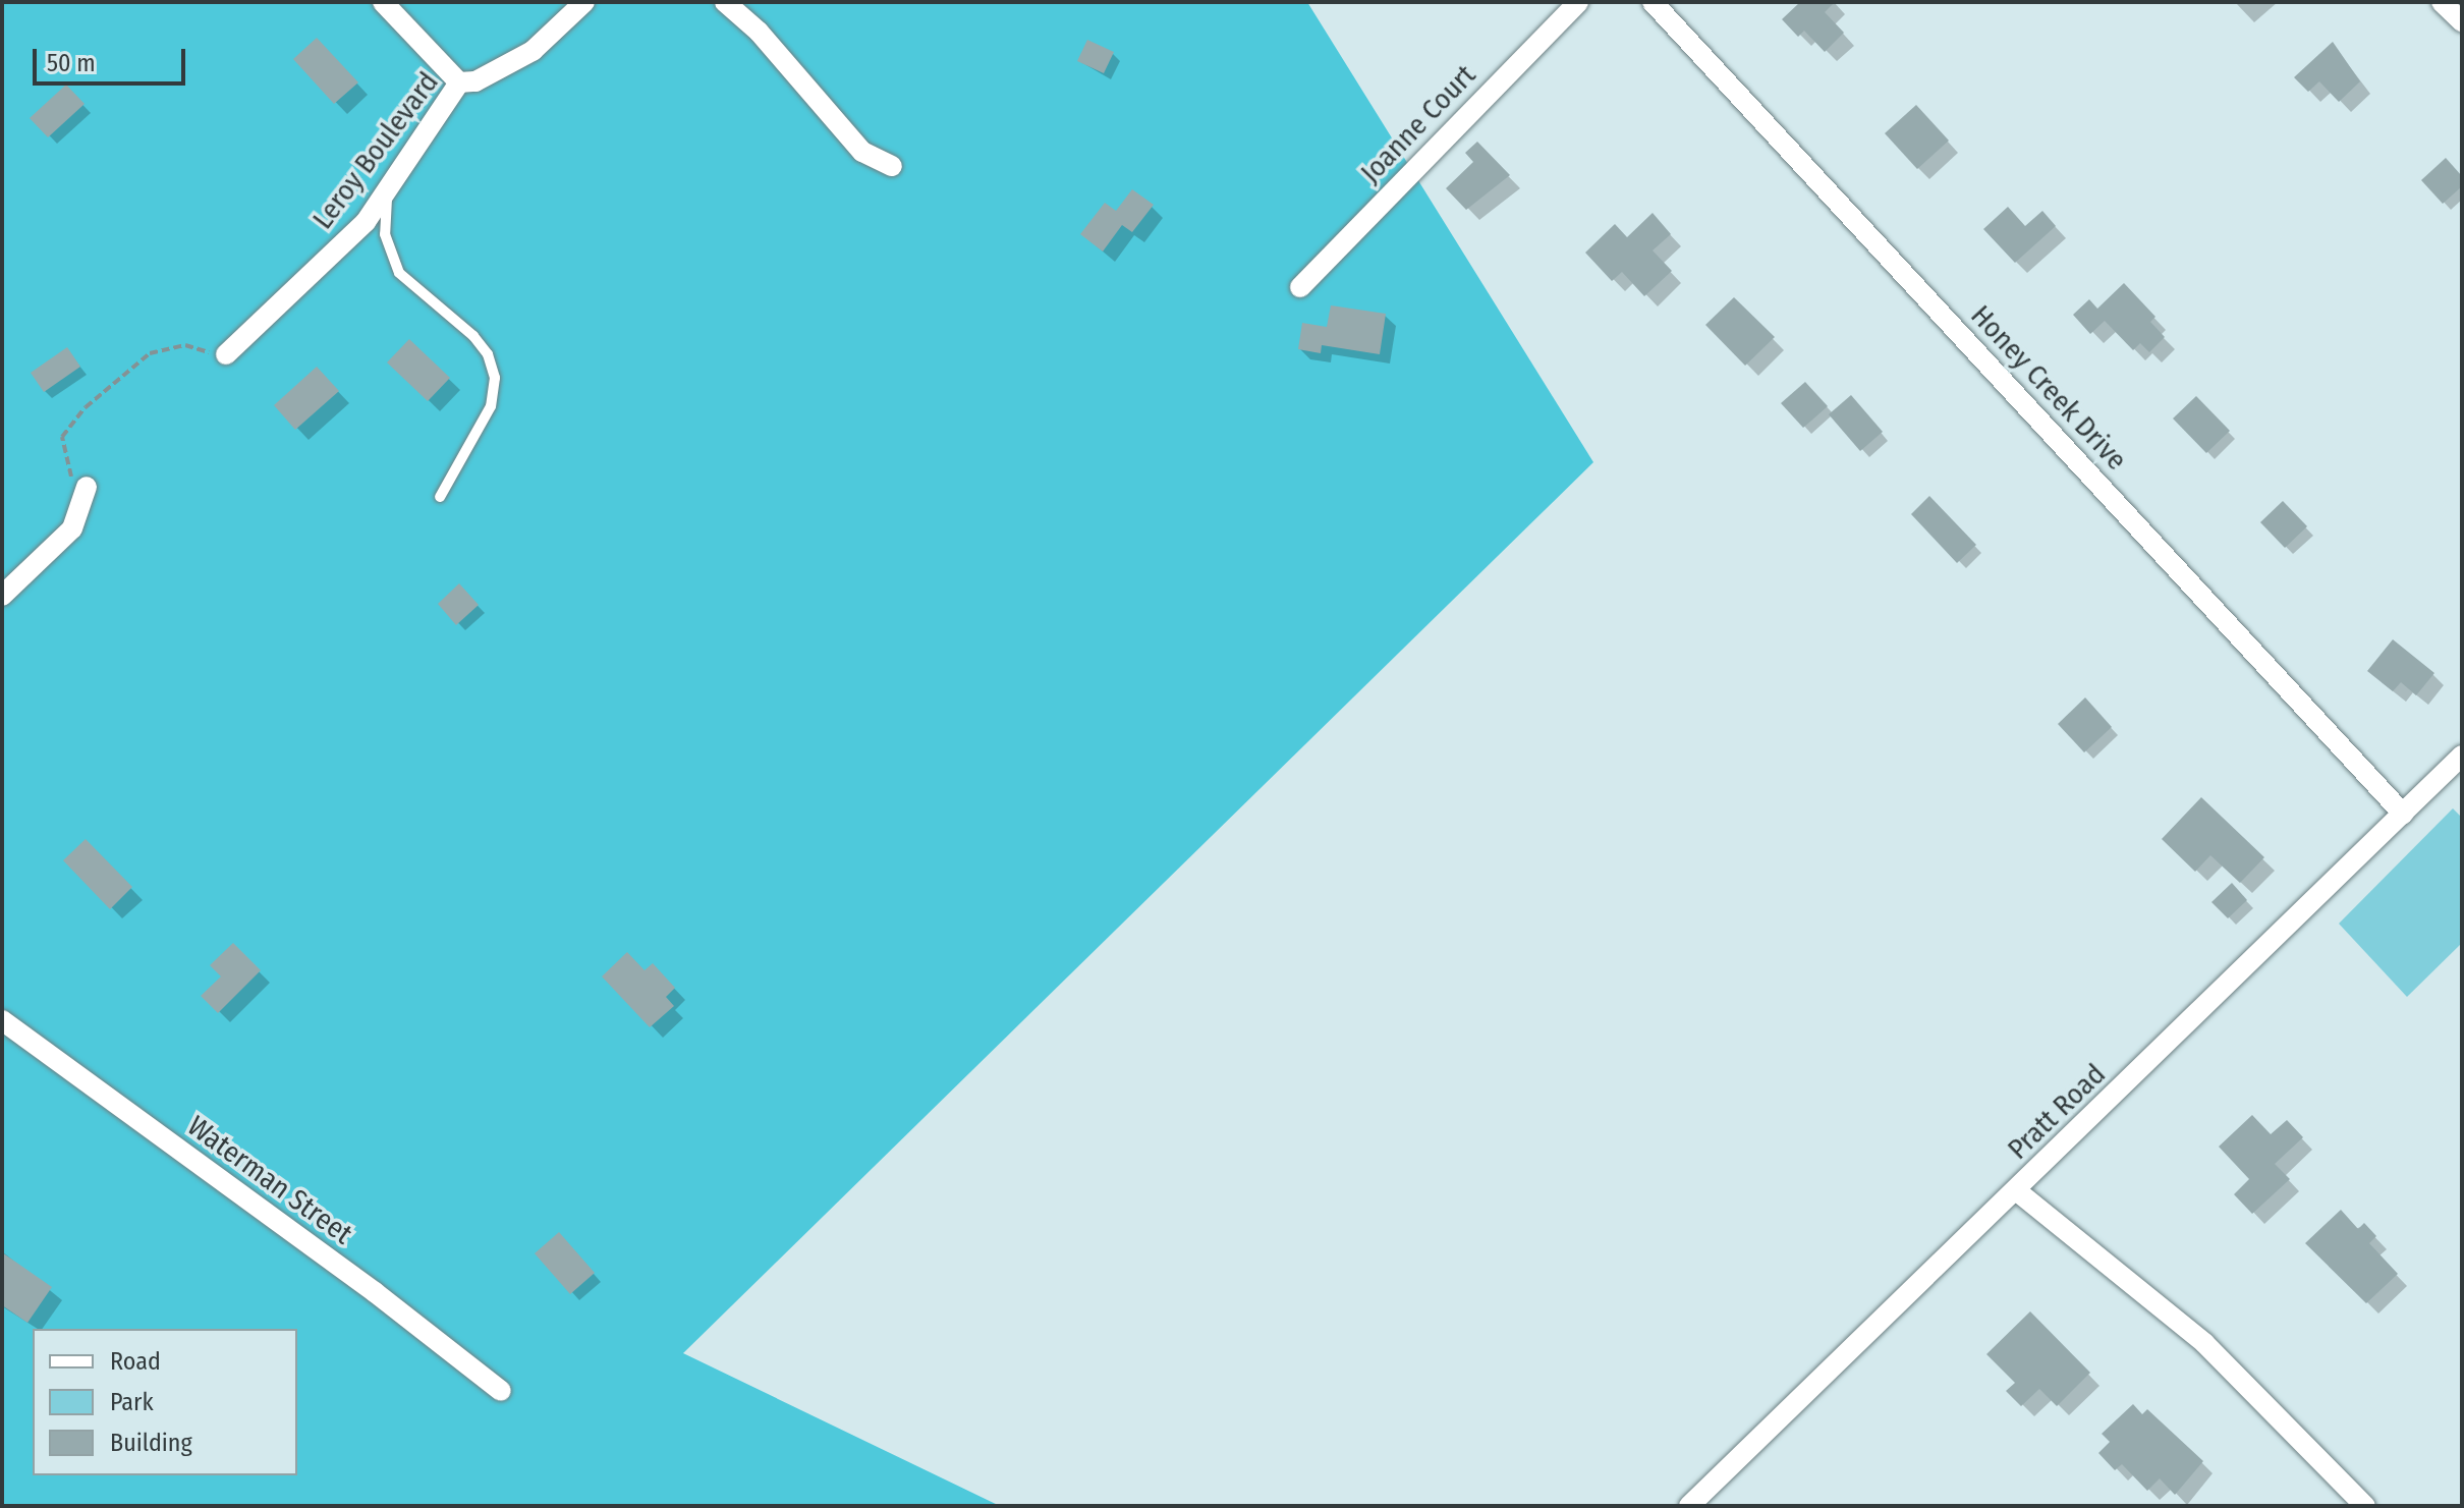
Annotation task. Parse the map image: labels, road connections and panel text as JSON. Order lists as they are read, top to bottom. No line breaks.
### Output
{"streets":{"street":["Joanne Court","Leroy Boulevard","Honey Creek Drive","Pratt Road","Waterman Street"]},"crossings":[["Honey Creek Drive","Pratt Road"]],"legend":["Road","Park","Building"],"scale_bar":"50 m"}
